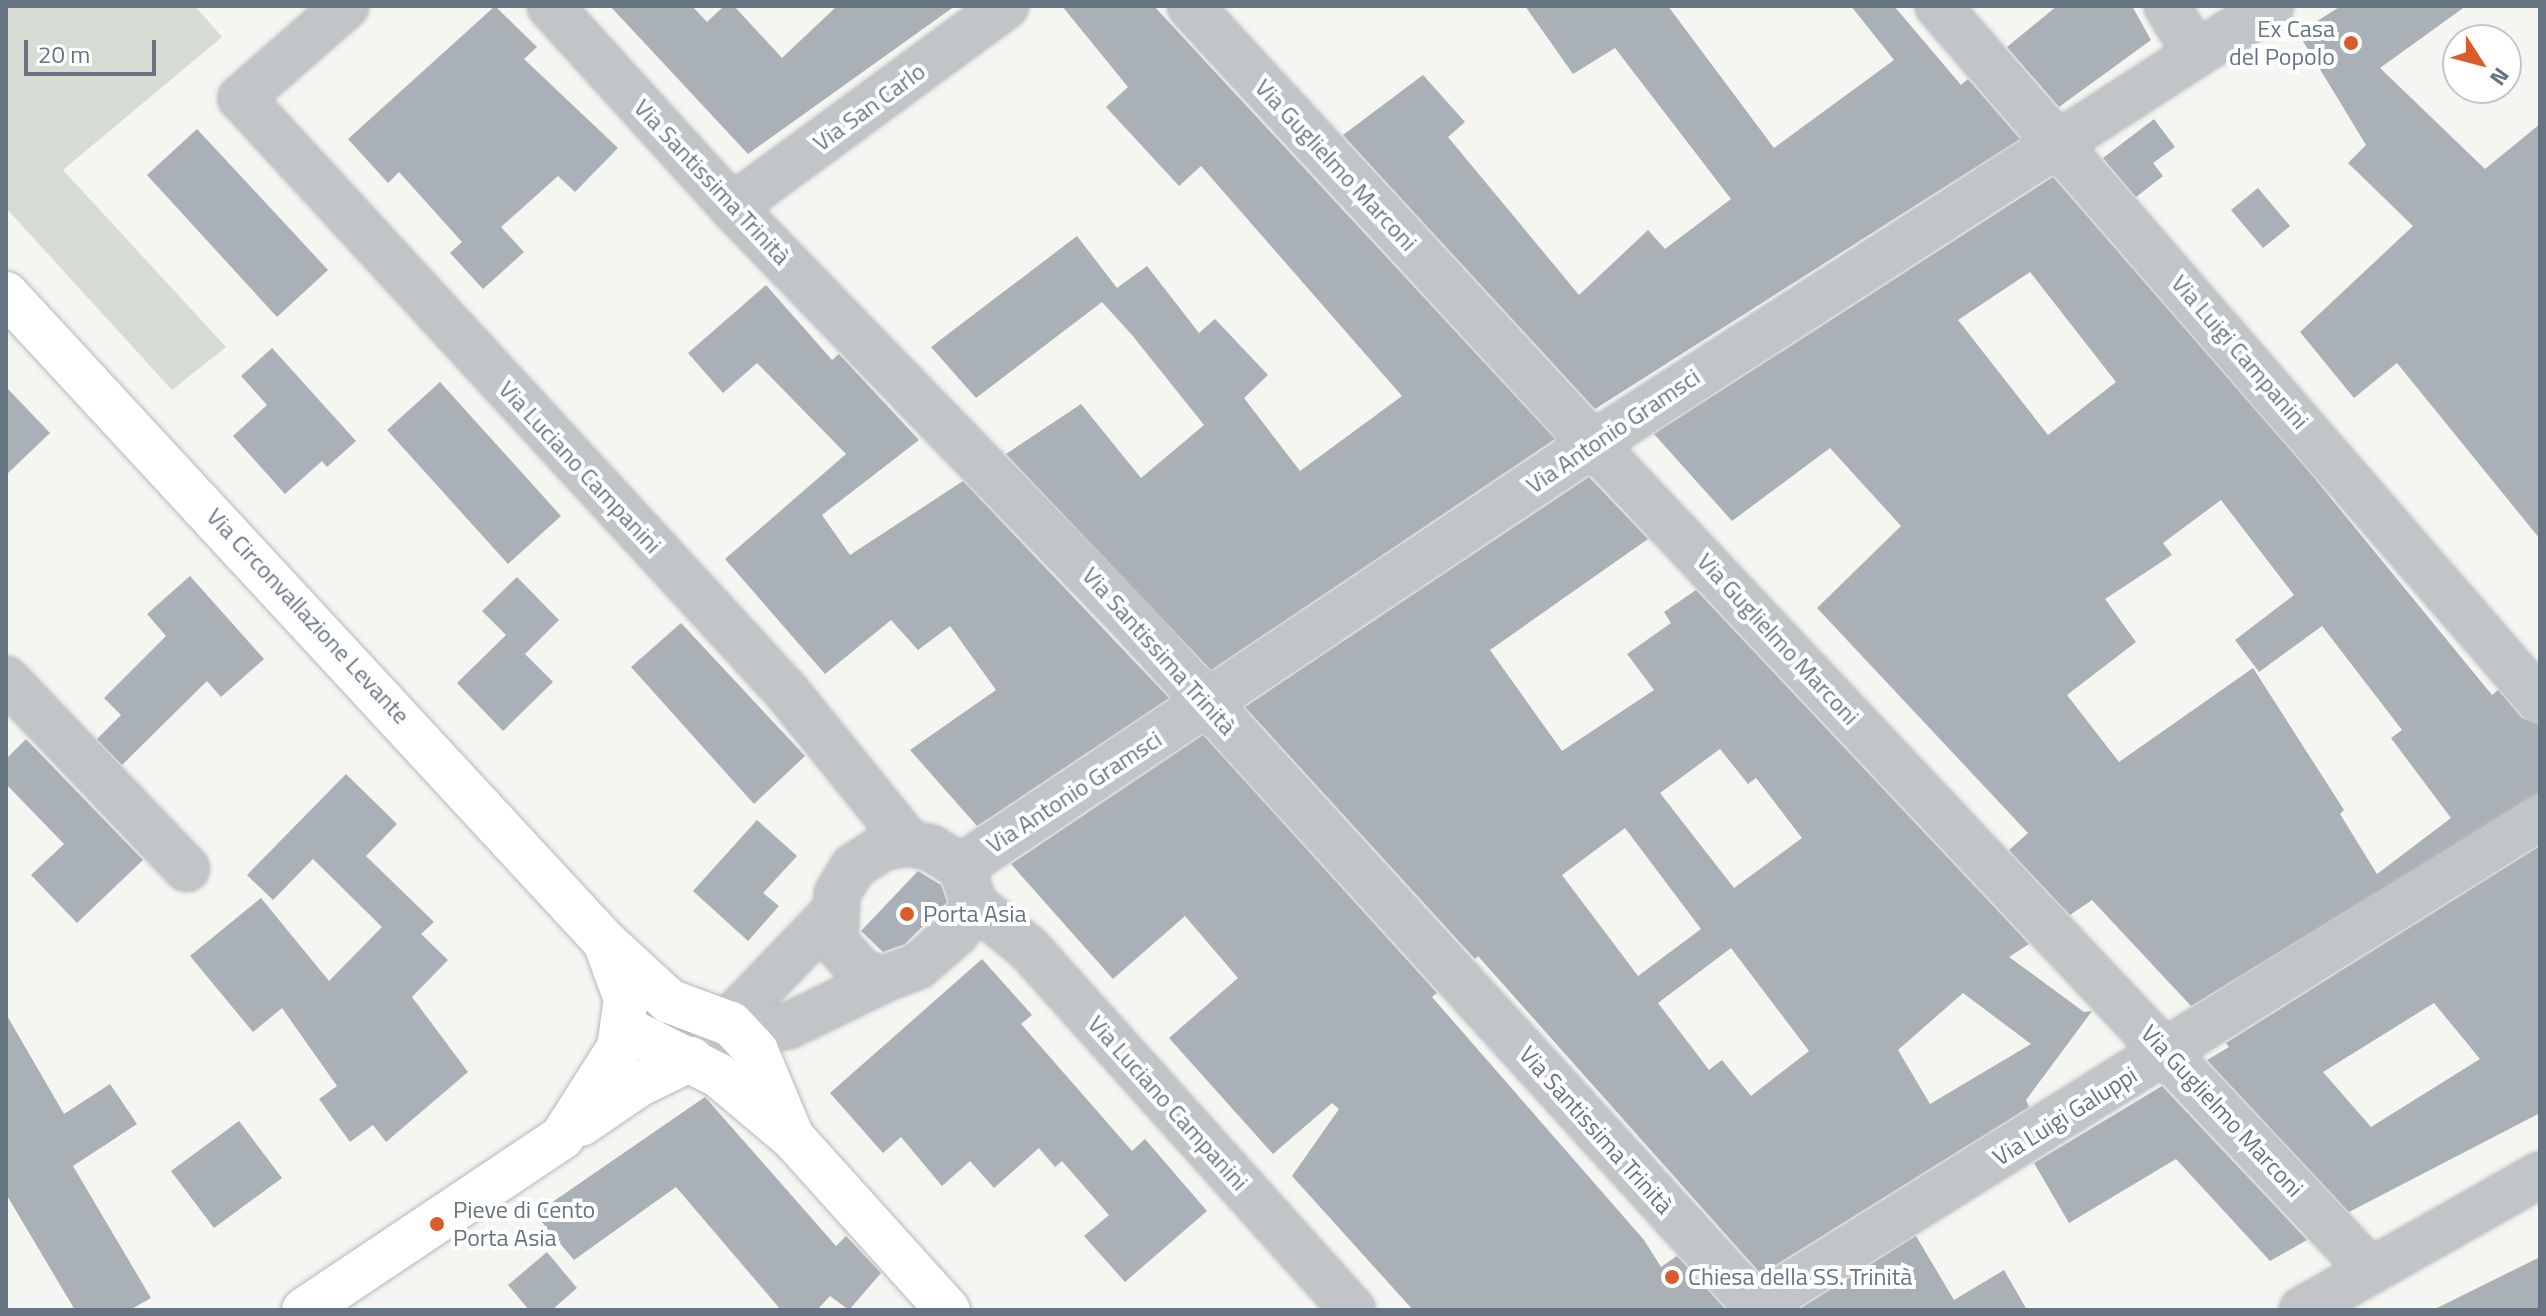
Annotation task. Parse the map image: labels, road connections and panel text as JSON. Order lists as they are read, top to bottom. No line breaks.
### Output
{"streets":{"main road":["Via Circonvallazione Levante"],"street":["Via San Carlo","Via Guglielmo Marconi","Via Santissima Trinità","Via Luigi Campanini","Via Antonio Gramsci","Via Luciano Campanini","Via Luigi Galuppi"]},"crossings":[["Via San Carlo","Via Santissima Trinità"],["Via Guglielmo Marconi","Via Antonio Gramsci"],["Via Guglielmo Marconi","Via Luigi Galuppi"],["Via Santissima Trinità","Via Antonio Gramsci"],["Via Santissima Trinità","Via Luigi Galuppi"],["Via Luigi Campanini","Via Antonio Gramsci"],["Via Antonio Gramsci","Via Luciano Campanini"]],"places":["Ex Casa del Popolo","Porta Asia","Pieve di Cento Porta Asia","Chiesa della SS. Trinità"],"scale_bar":"20 m","north":"bottom right"}
